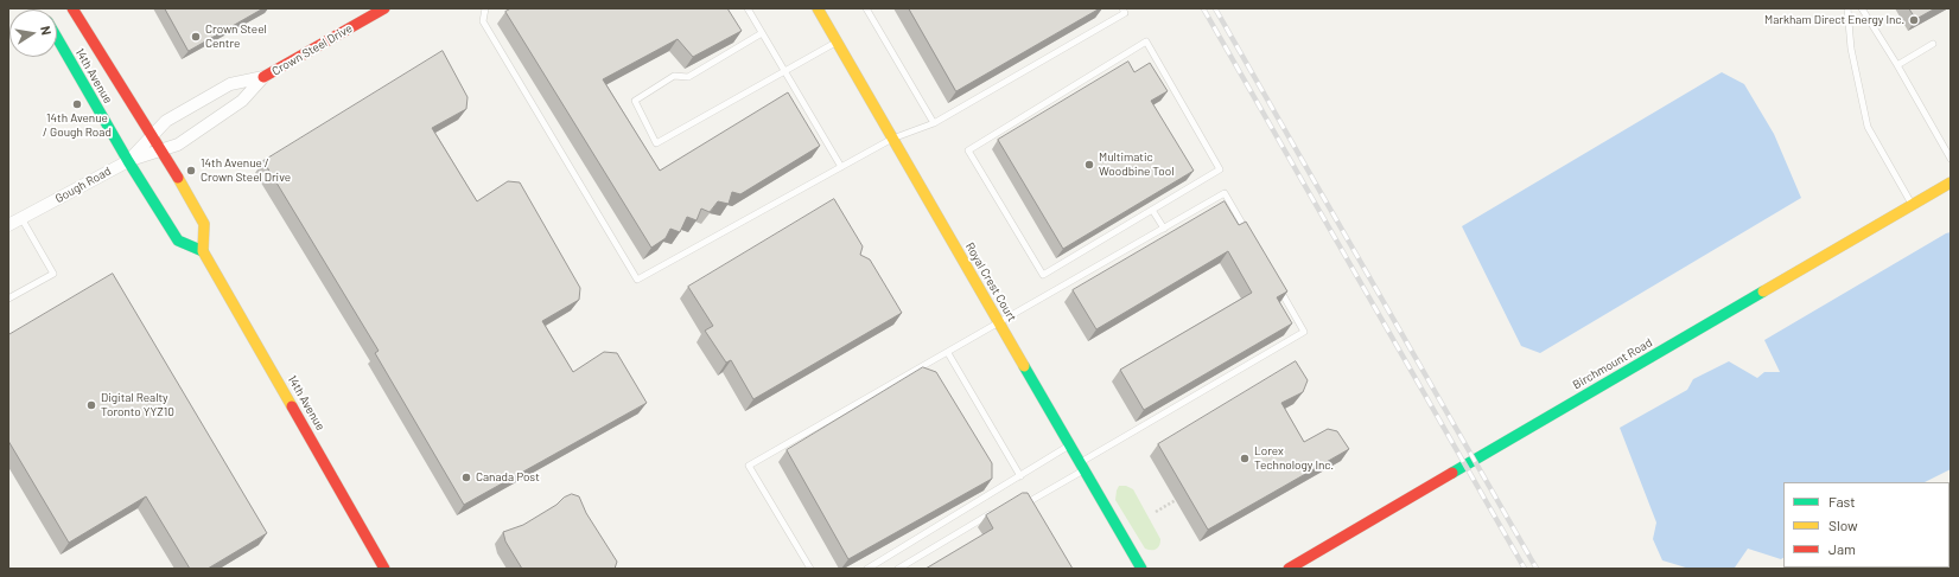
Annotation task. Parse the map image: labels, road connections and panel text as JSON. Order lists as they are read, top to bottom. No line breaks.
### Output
{"streets":{"main road":["Crown Steel Drive","14th Avenue","Royal Crest Court","Birchmount Road"],"street":["Gough Road"]},"crossings":[["Crown Steel Drive","14th Avenue"],["Crown Steel Drive","Gough Road"],["14th Avenue","Gough Road"]],"places":["Markham Direct Energy Inc.","Crown Steel Centre","14th Avenue / Gough Road","Multimatic Woodbine Tool","14th Avenue / Crown Steel Drive","Digital Realty Toronto YYZ10","Lorex Technology Inc.","Canada Post"],"legend":["Fast","Slow","Jam"],"north":"right"}
